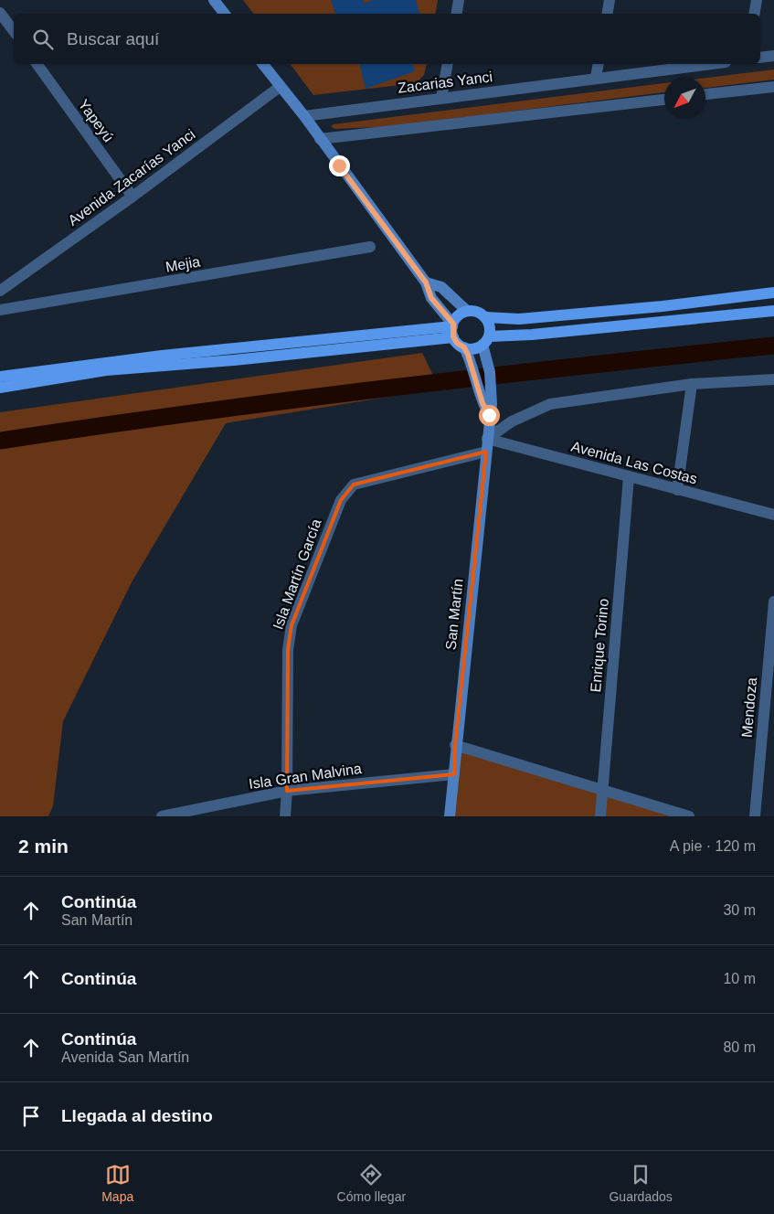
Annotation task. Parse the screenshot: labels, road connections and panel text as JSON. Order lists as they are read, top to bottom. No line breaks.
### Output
{"streets":{"main road":["San Martín"],"street":["Zacarias Yanci","Yapeyú","Avenida Zacarías Yanci","Mejia","Avenida Las Costas","Isla Martín García","Enrique Torino","Mendoza","Isla Gran Malvina"]},"crossings":[["Yapeyú","Avenida Zacarías Yanci"],["Avenida Las Costas","San Martín"],["Avenida Las Costas","Enrique Torino"],["Isla Martín García","San Martín"],["Isla Martín García","Isla Gran Malvina"],["San Martín","Isla Gran Malvina"]],"north":"bottom left","page":{"search":"Buscar aquí","heading":["2 min","A pie · 120 m"],"list":[["Continúa","San Martín","30 m"],["Continúa","10 m"],["Continúa","Avenida San Martín","80 m"],"Llegada al destino"],"nav":["Mapa","Cómo llegar","Guardados"]}}
